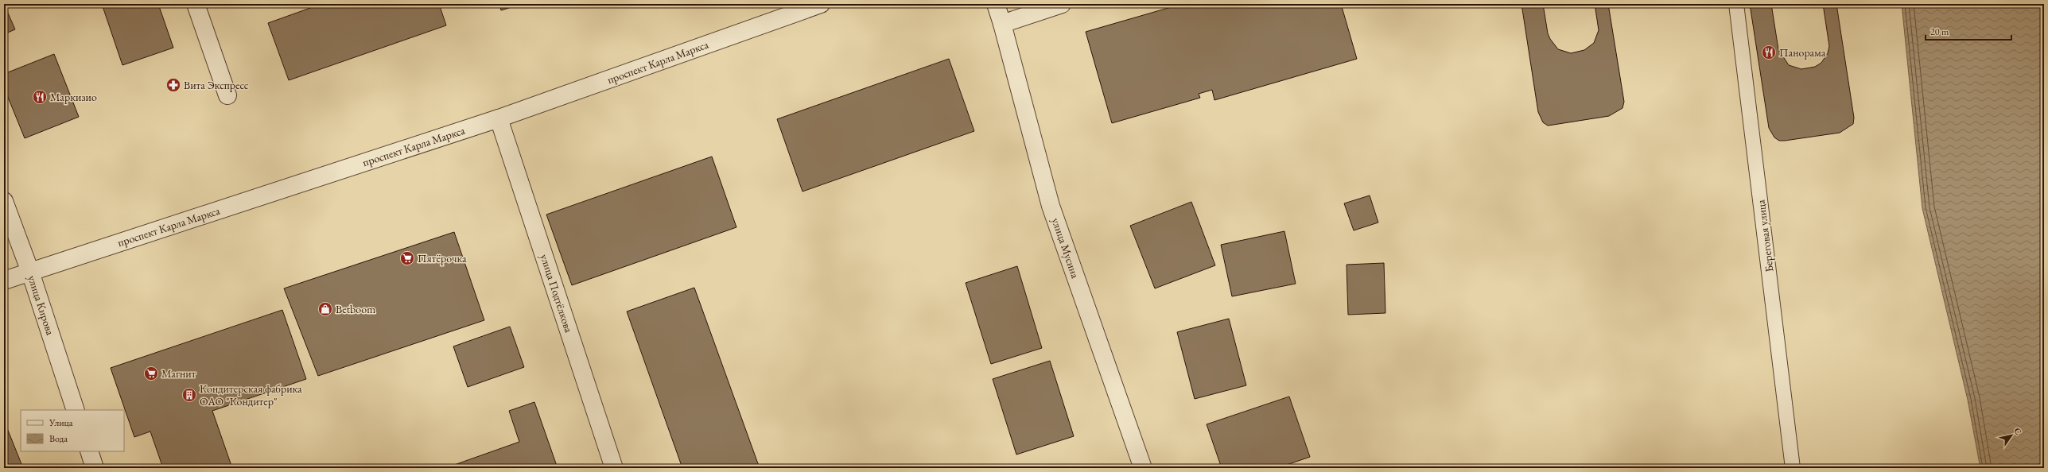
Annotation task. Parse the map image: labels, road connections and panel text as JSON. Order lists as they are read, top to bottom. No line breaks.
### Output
{"streets":{"street":["проспект Карла Маркса","улица Мусина","улица Подтёлкова","улица Кирова"],"lane":["Береговая улица"]},"crossings":[["проспект Карла Маркса","улица Подтёлкова"],["проспект Карла Маркса","улица Кирова"]],"places":{"restaurant":["Панорама","Маркизио"],"pharmacy":["Вита Экспресс"],"supermarket":["Пятёрочка","Магнит"],"shop":["Betboom"],"building":["Кондитерская фабрика ОАО \"Кондитер\""]},"legend":["Улица","Вода"],"scale_bar":"20 m","north":"top right"}
